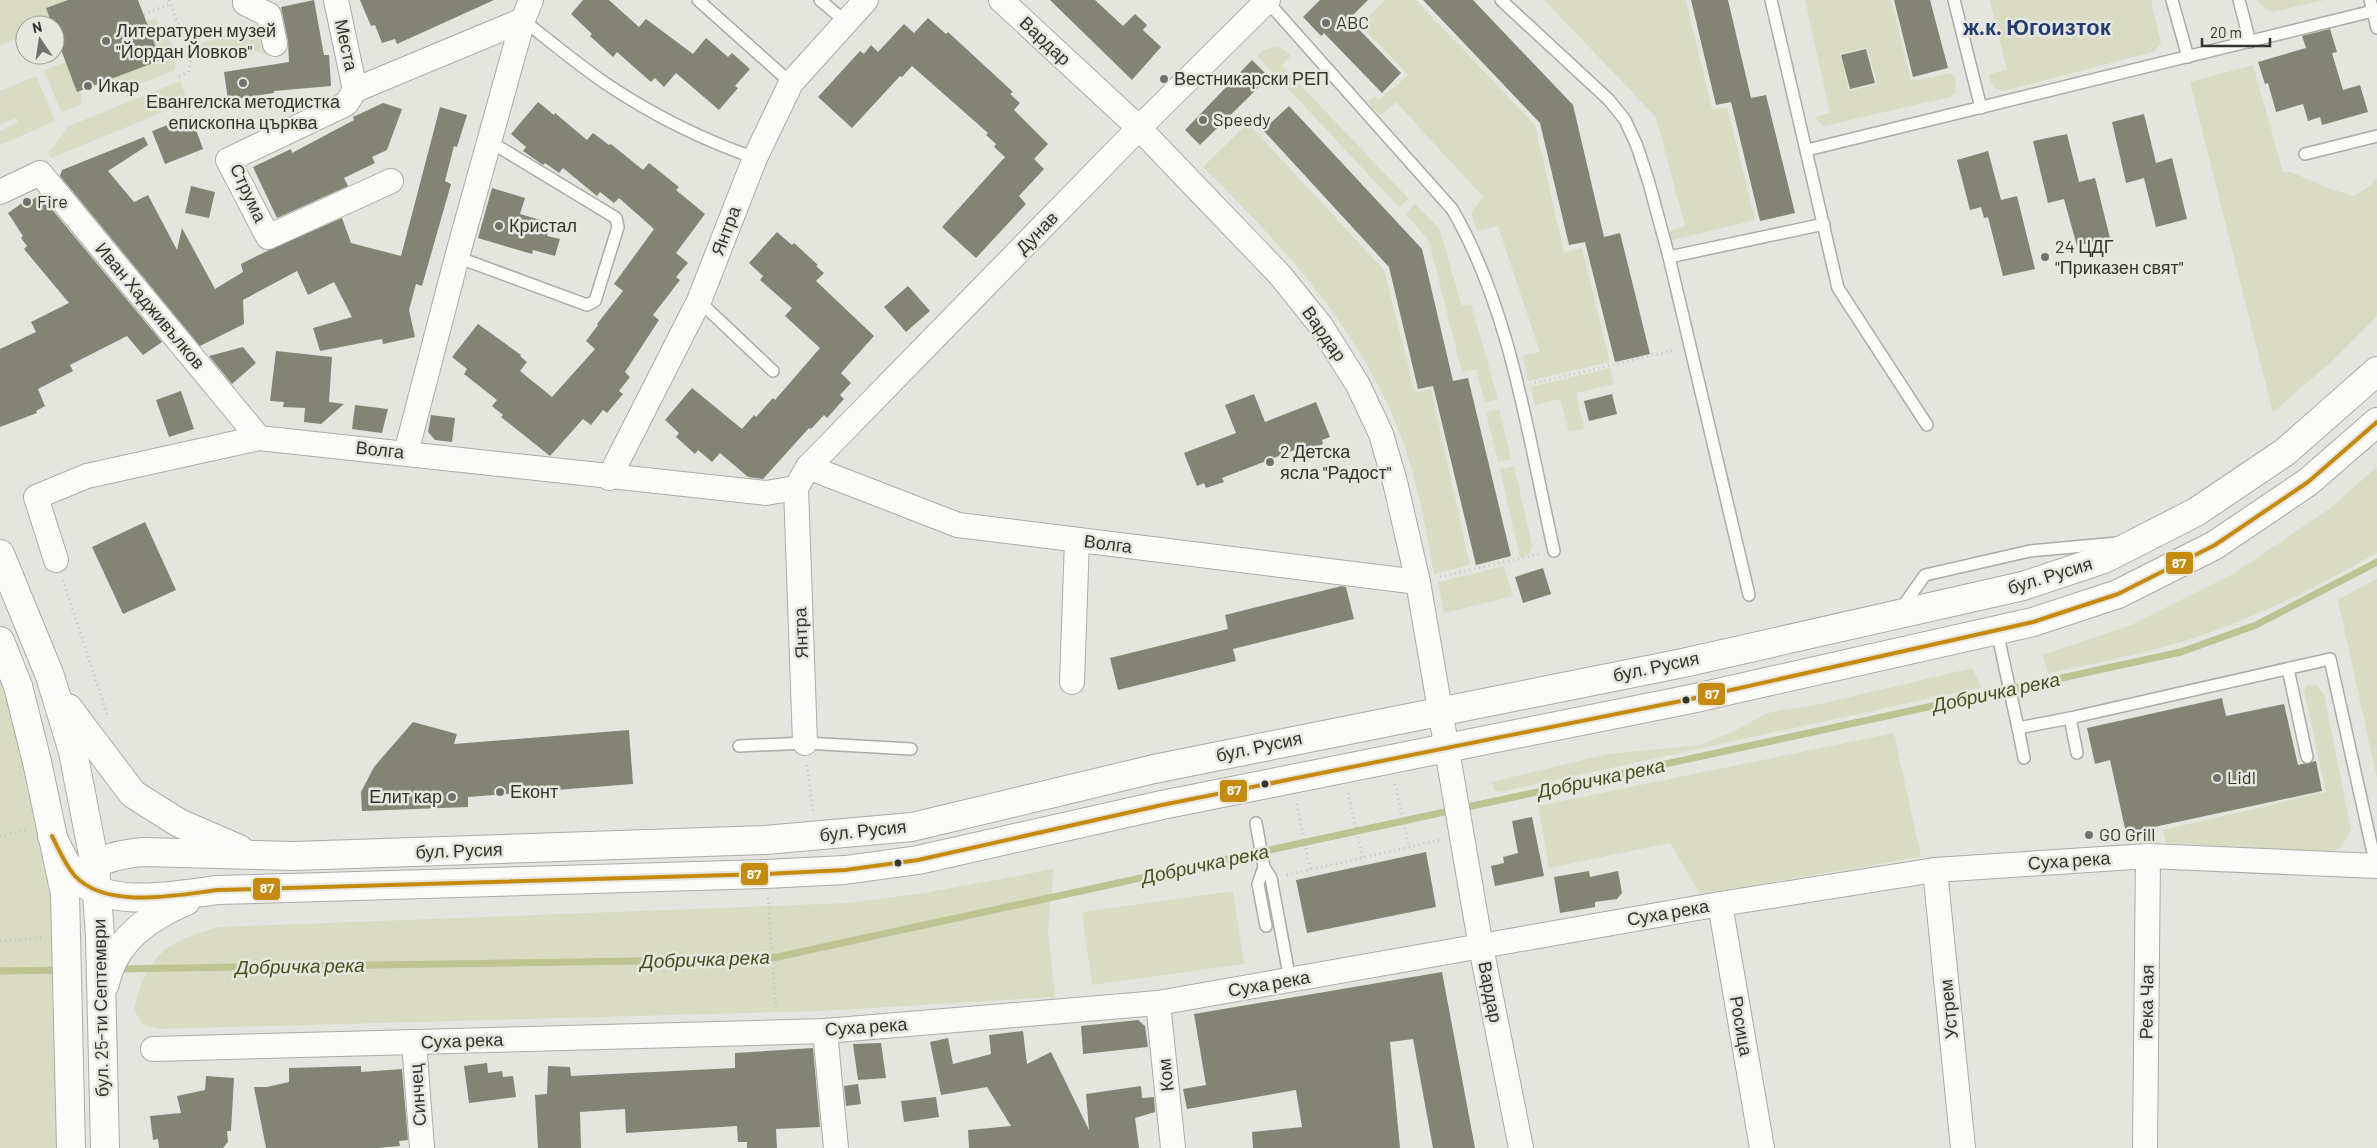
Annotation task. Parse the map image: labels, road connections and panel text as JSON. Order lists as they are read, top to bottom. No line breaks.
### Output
{"streets":{"main road":["бул. Русия","бул. 25-ти Септември"],"street":["Вардар","Места","Струма","Янтра","Дунав","Иван Хадживълков","Волга","Суха река","Река Чая","Устрем","Росица","Ком","Синчец"]},"crossings":[["Вардар","Дунав"],["Вардар","Волга"],["Вардар","бул. Русия"],["Вардар","Суха река"],["Места","Струма"],["Янтра","Волга"],["Дунав","Волга"],["Иван Хадживълков","Волга"],["бул. Русия","бул. 25-ти Септември"],["Суха река","Река Чая"],["Суха река","Устрем"],["Суха река","Росица"],["Суха река","Ком"],["Суха река","Синчец"]],"districts":["ж.к. Югоизток"],"water":["Добричка река"],"places":["ABC","Литературен музей \"Йордан Йовков\"","Вестникарски РЕП","Евангелска методистка епископна църква","Икар","Speedy","Fire","Кристал","24 ЦДГ \"Приказен свят\"","2 Детска ясла \"Радост\"","Lidl","Еконт","Елит кар","GO Grill"],"lines":["transit line 87"],"scale_bar":"20 m","north":"top"}
